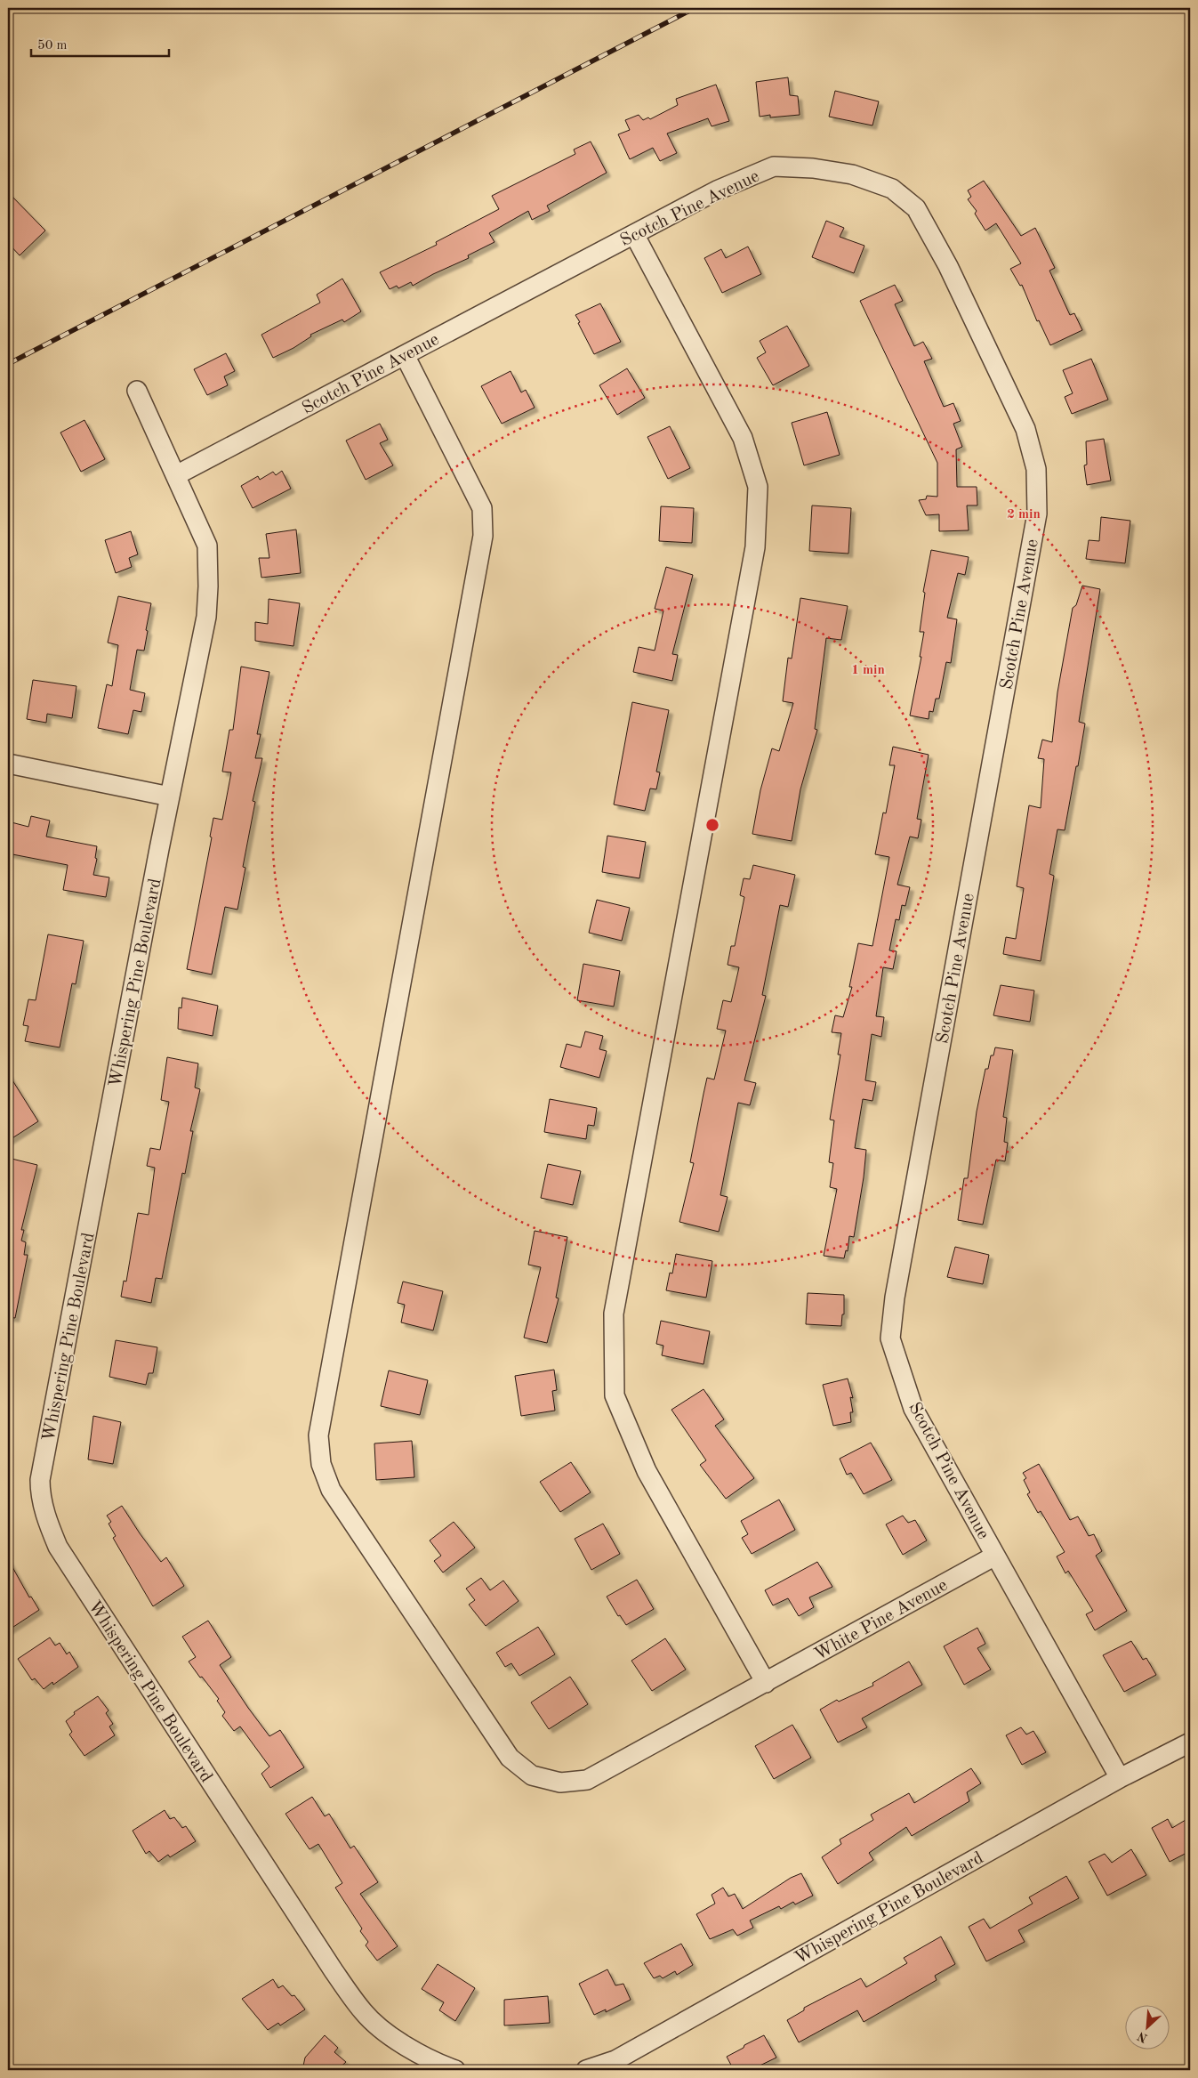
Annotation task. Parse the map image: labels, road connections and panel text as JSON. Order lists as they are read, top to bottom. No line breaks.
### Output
{"streets":{"street":["Scotch Pine Avenue","Whispering Pine Boulevard","White Pine Avenue"]},"crossings":[["Scotch Pine Avenue","Whispering Pine Boulevard"],["Scotch Pine Avenue","White Pine Avenue"]],"scale_bar":"50 m","north":"bottom left","rings":["2 min","1 min"]}
